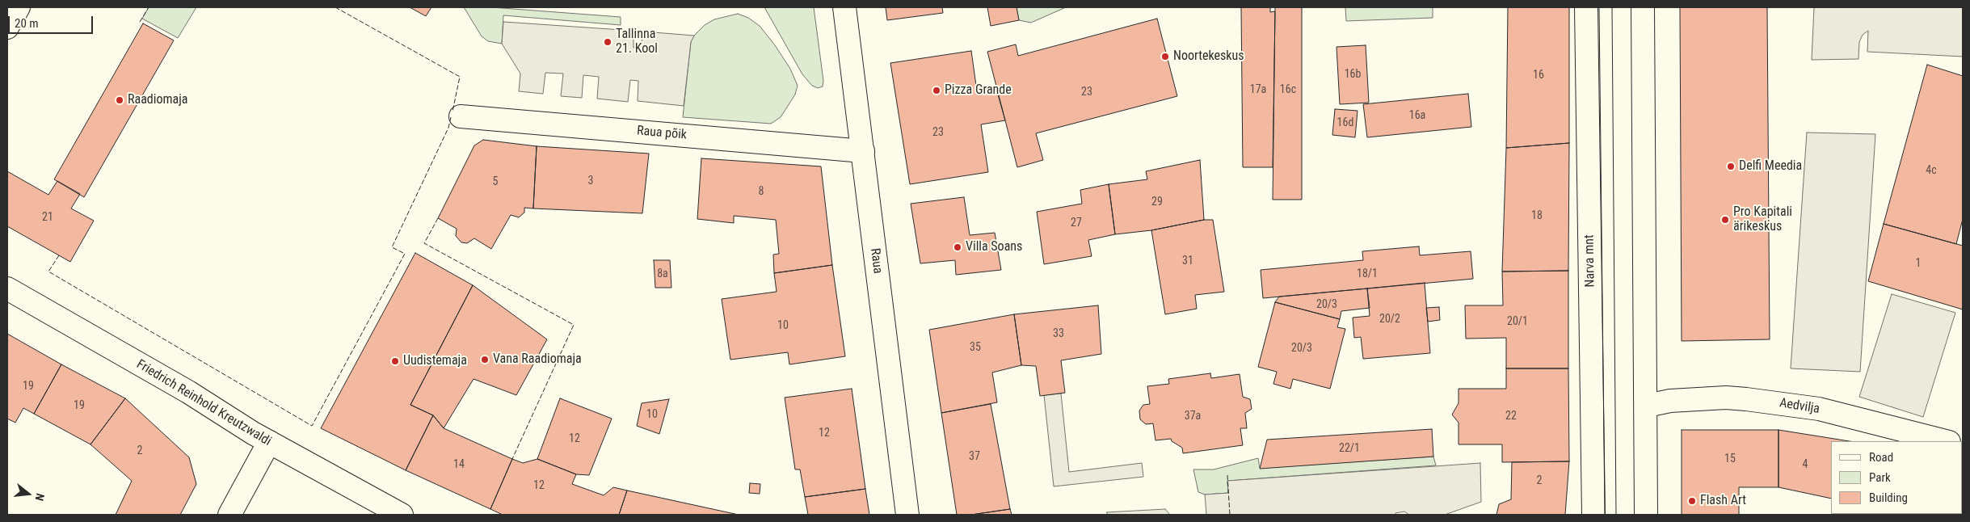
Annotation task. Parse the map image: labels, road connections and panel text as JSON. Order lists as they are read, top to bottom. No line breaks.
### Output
{"streets":{"street":["Raua põik","Raua","Narva mnt","Friedrich Reinhold Kreutzwaldi","Aedvilja"]},"crossings":[["Raua põik","Raua"]],"places":["Tallinna 21. Kool","Noortekeskus","Pizza Grande","Raadiomaja","Delfi Meedia","Pro Kapitali ärikeskus","Villa Soans","Vana Raadiomaja","Uudistemaja","Flash Art"],"house_numbers":["16b","16","17a","16c","23","16a","16d","23","4c","3","5","8","29","18","21","27","31","1","8a","18/1","20/3","20/2","20/1","10","33","35","20/3","19","19","10","37a","22","12","12","22/1","2","37","15","14","4","2","12"],"legend":["Road","Park","Building"],"scale_bar":"20 m","north":"right"}
